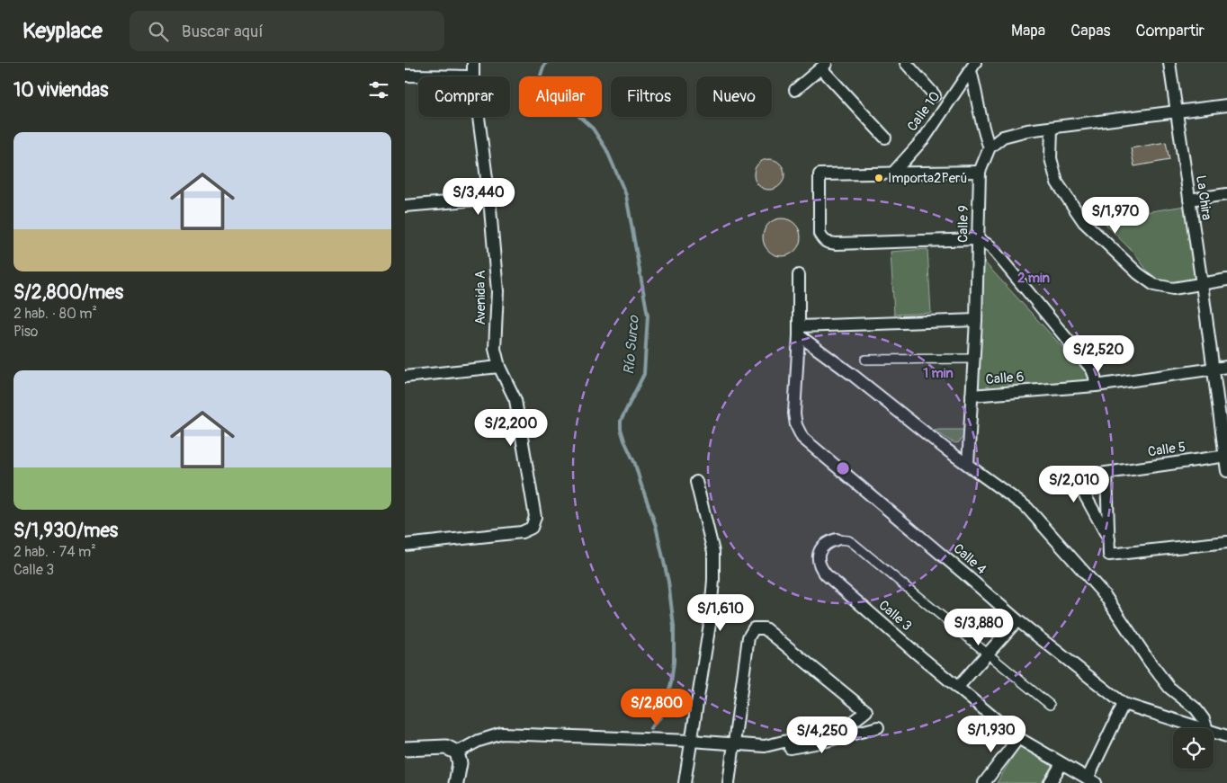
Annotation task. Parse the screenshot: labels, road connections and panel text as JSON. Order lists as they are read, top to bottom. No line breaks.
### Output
{"streets":{"street":["Calle 10","La Chira","Calle 9","Avenida A","Calle 6","Calle 5","Calle 4","Calle 3"]},"crossings":[["La Chira","Calle 6"],["La Chira","Calle 5"],["Calle 9","Calle 6"]],"water":["Río Surco"],"places":["Importa2Perú"],"page":{"header":"Keyplace","search":"Buscar aquí","nav":["Mapa","Capas","Compartir"],"heading":"10 viviendas","chip":["Comprar","Alquilar","Filtros","Nuevo"],"list":[{"name":"S/2,800/mes","note":"2 hab. · 80 m² · Piso"},{"name":"S/1,930/mes","note":"2 hab. · 74 m² · Calle 3"}],"price":["S/3,440","S/1,970","S/2,520","S/2,200","S/2,010","S/1,610","S/3,880","S/2,800","S/1,930","S/4,250"]},"rings":["2 min","1 min"]}
